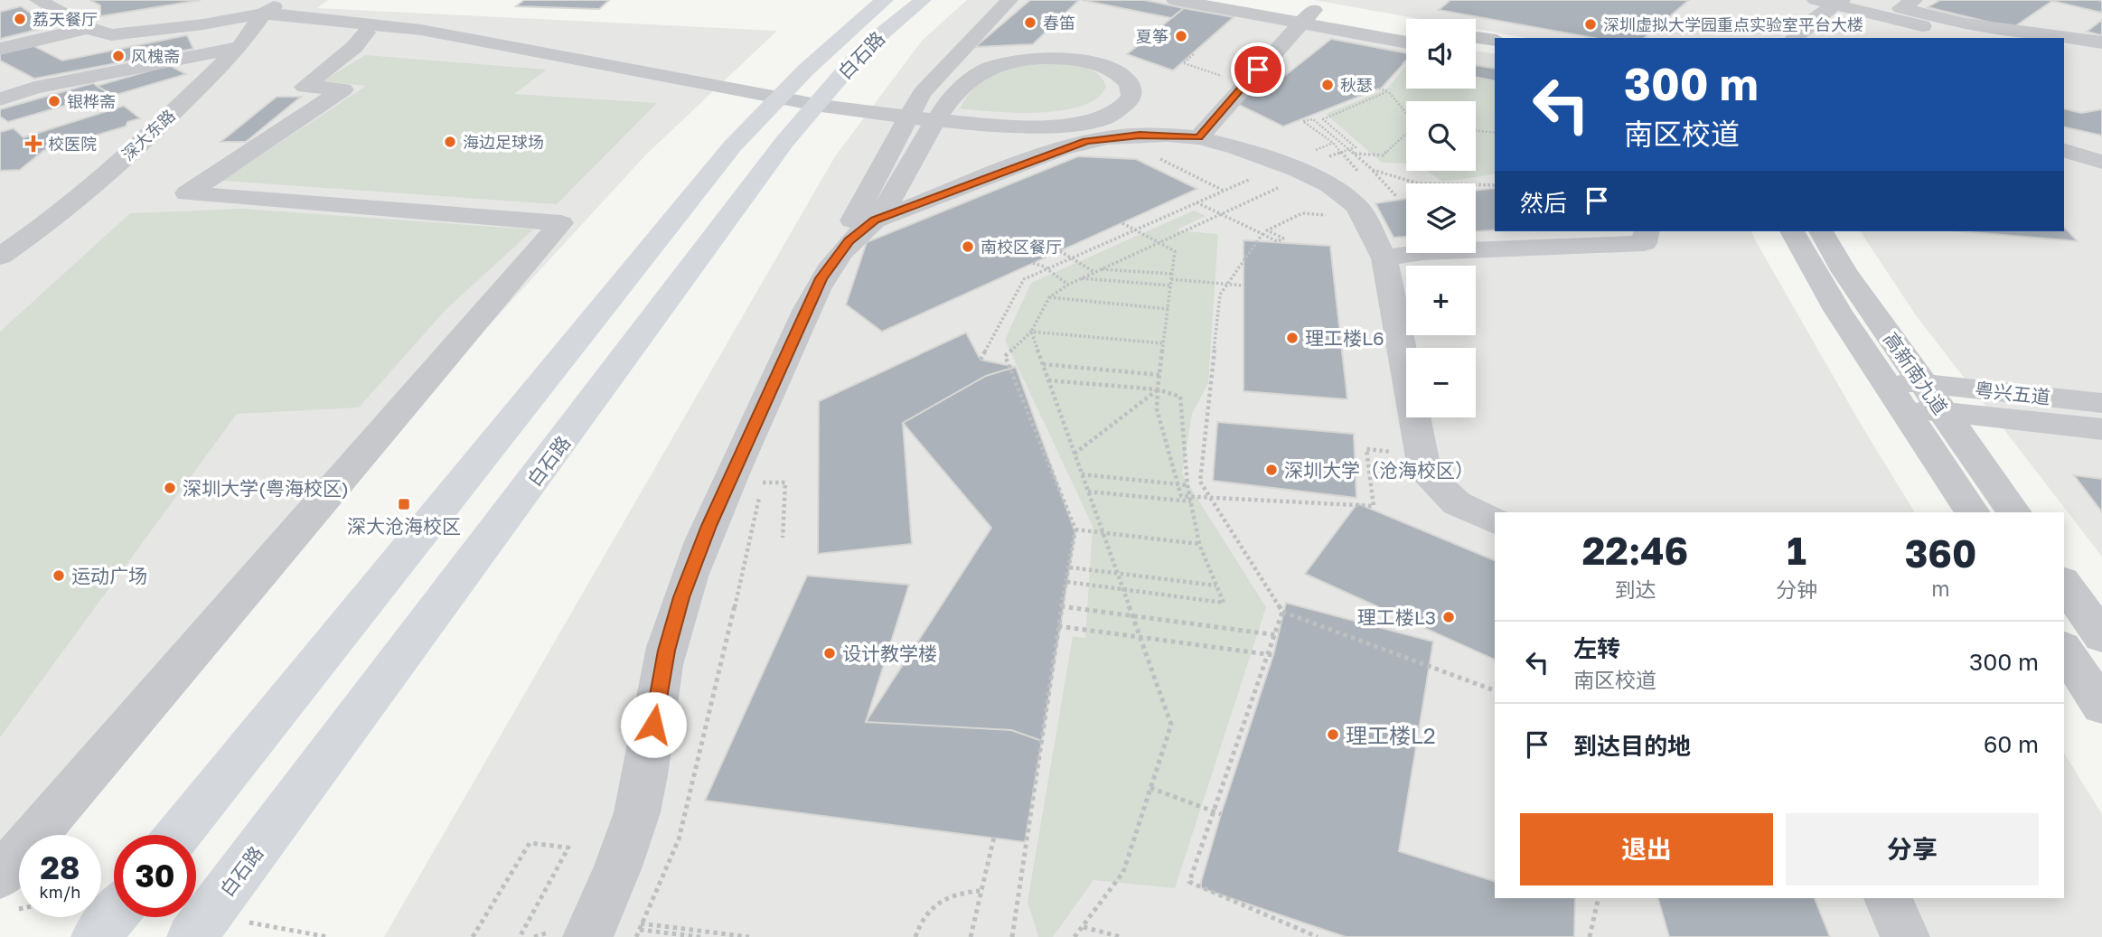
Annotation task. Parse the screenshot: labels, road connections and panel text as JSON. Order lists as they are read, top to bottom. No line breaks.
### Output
{"streets":{"main road":["白石路"],"street":["深大东路","高新南九道","粤兴五道"]},"crossings":[["高新南九道","粤兴五道"]],"places":{"other":["荔天餐厅","春笛","深圳虚拟大学园重点实验室平台大楼","夏筝","风槐斋","秋瑟","银桦斋","海边足球场","南校区餐厅","理工楼L6","深圳大学（沧海校区）","深圳大学(粤海校区)","运动广场","理工楼L3","设计教学楼","理工楼L2"],"health":["校医院"],"transit":["深大沧海校区"]},"page":{"map_buttons":["+","−"],"turn":["300 m","南区校道"],"then":"然后","eta":["22:46","到达","1","分钟","360","m"],"list":[{"name":"左转","note":"南区校道","value":"300 m"},{"name":"到达目的地","value":"60 m"}],"buttons":["退出","分享"],"speed":"28 km/h","limit":"30"}}
